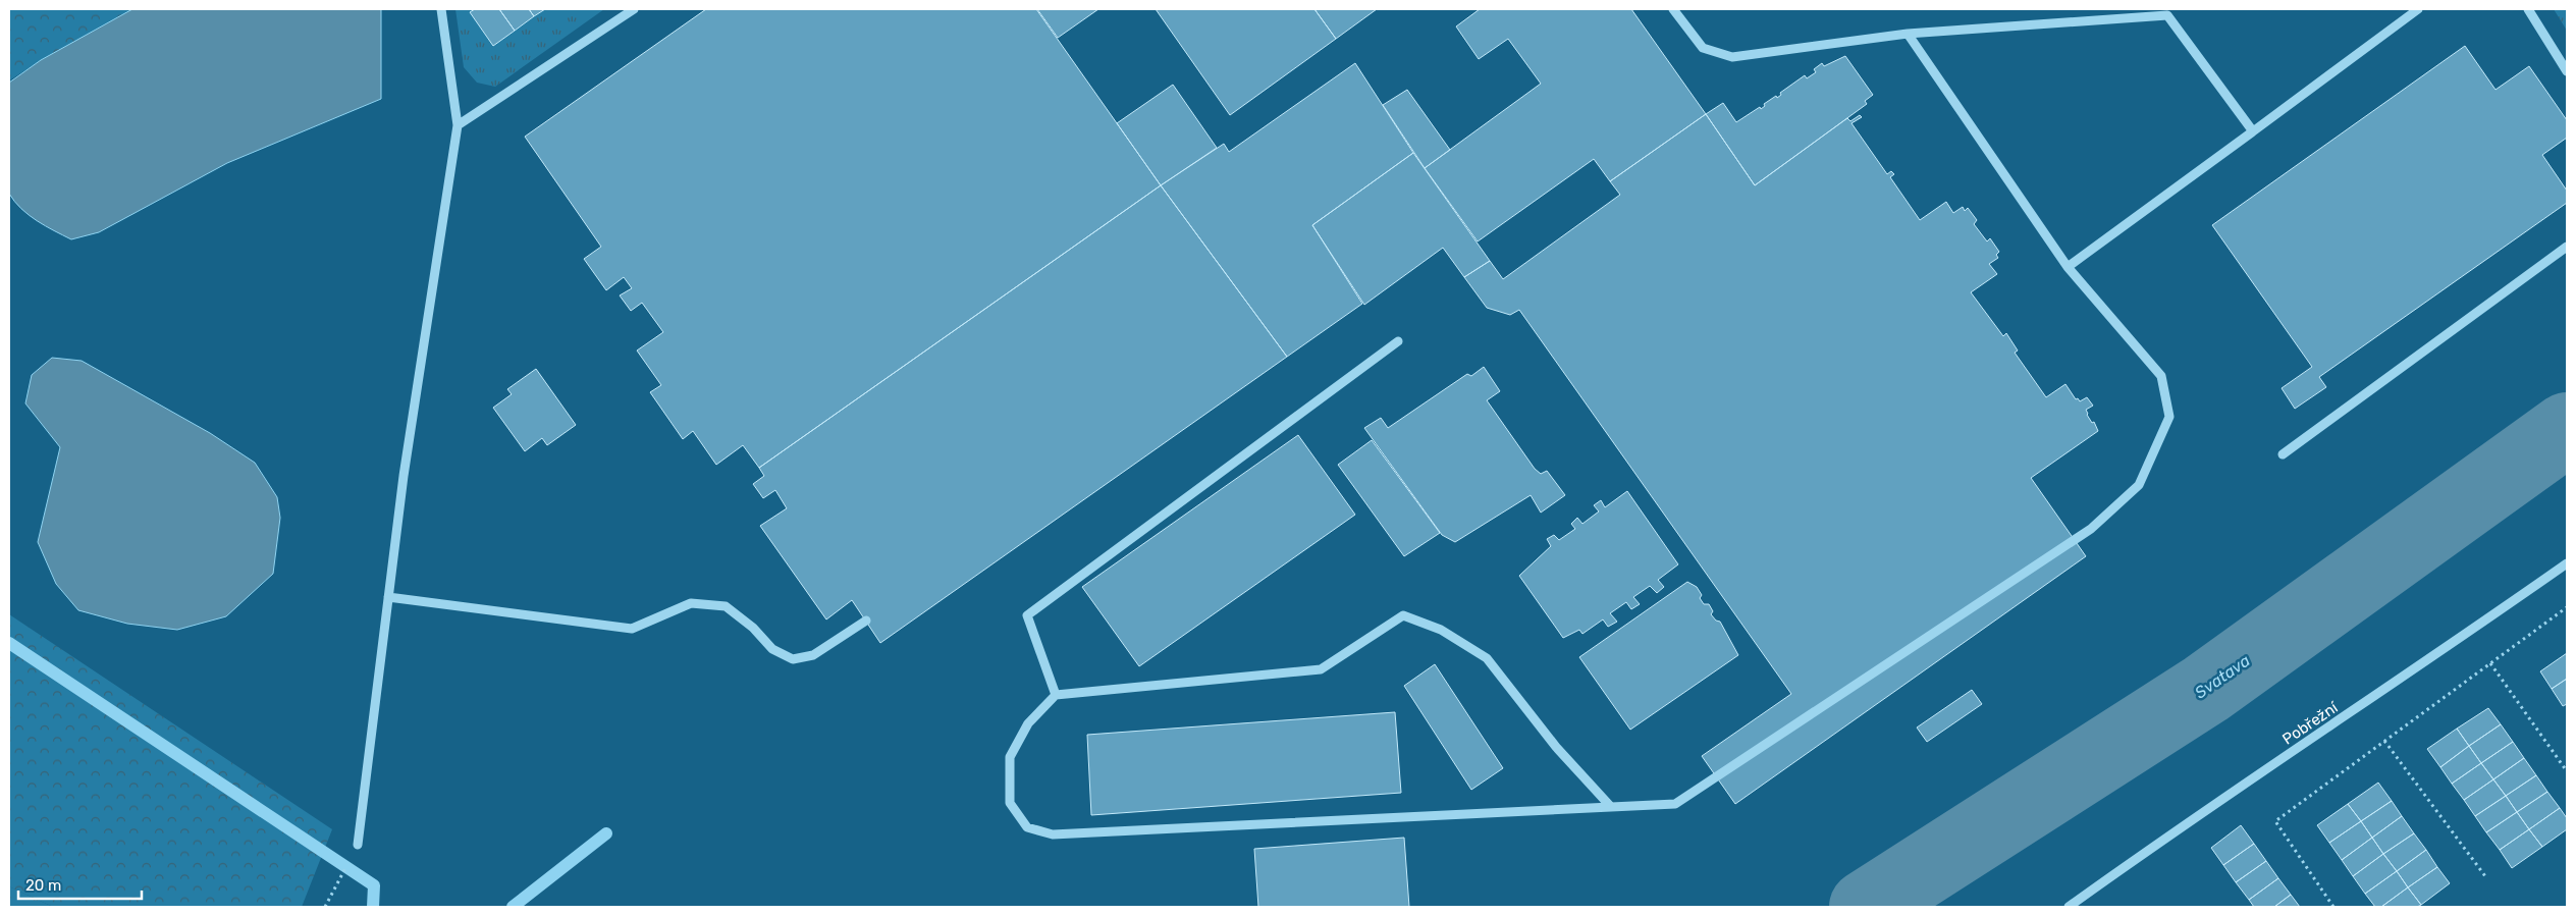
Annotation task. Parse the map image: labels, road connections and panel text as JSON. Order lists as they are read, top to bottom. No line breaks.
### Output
{"streets":{"street":["Pobřežní"]},"water":["Svatava"],"scale_bar":"20 m"}
